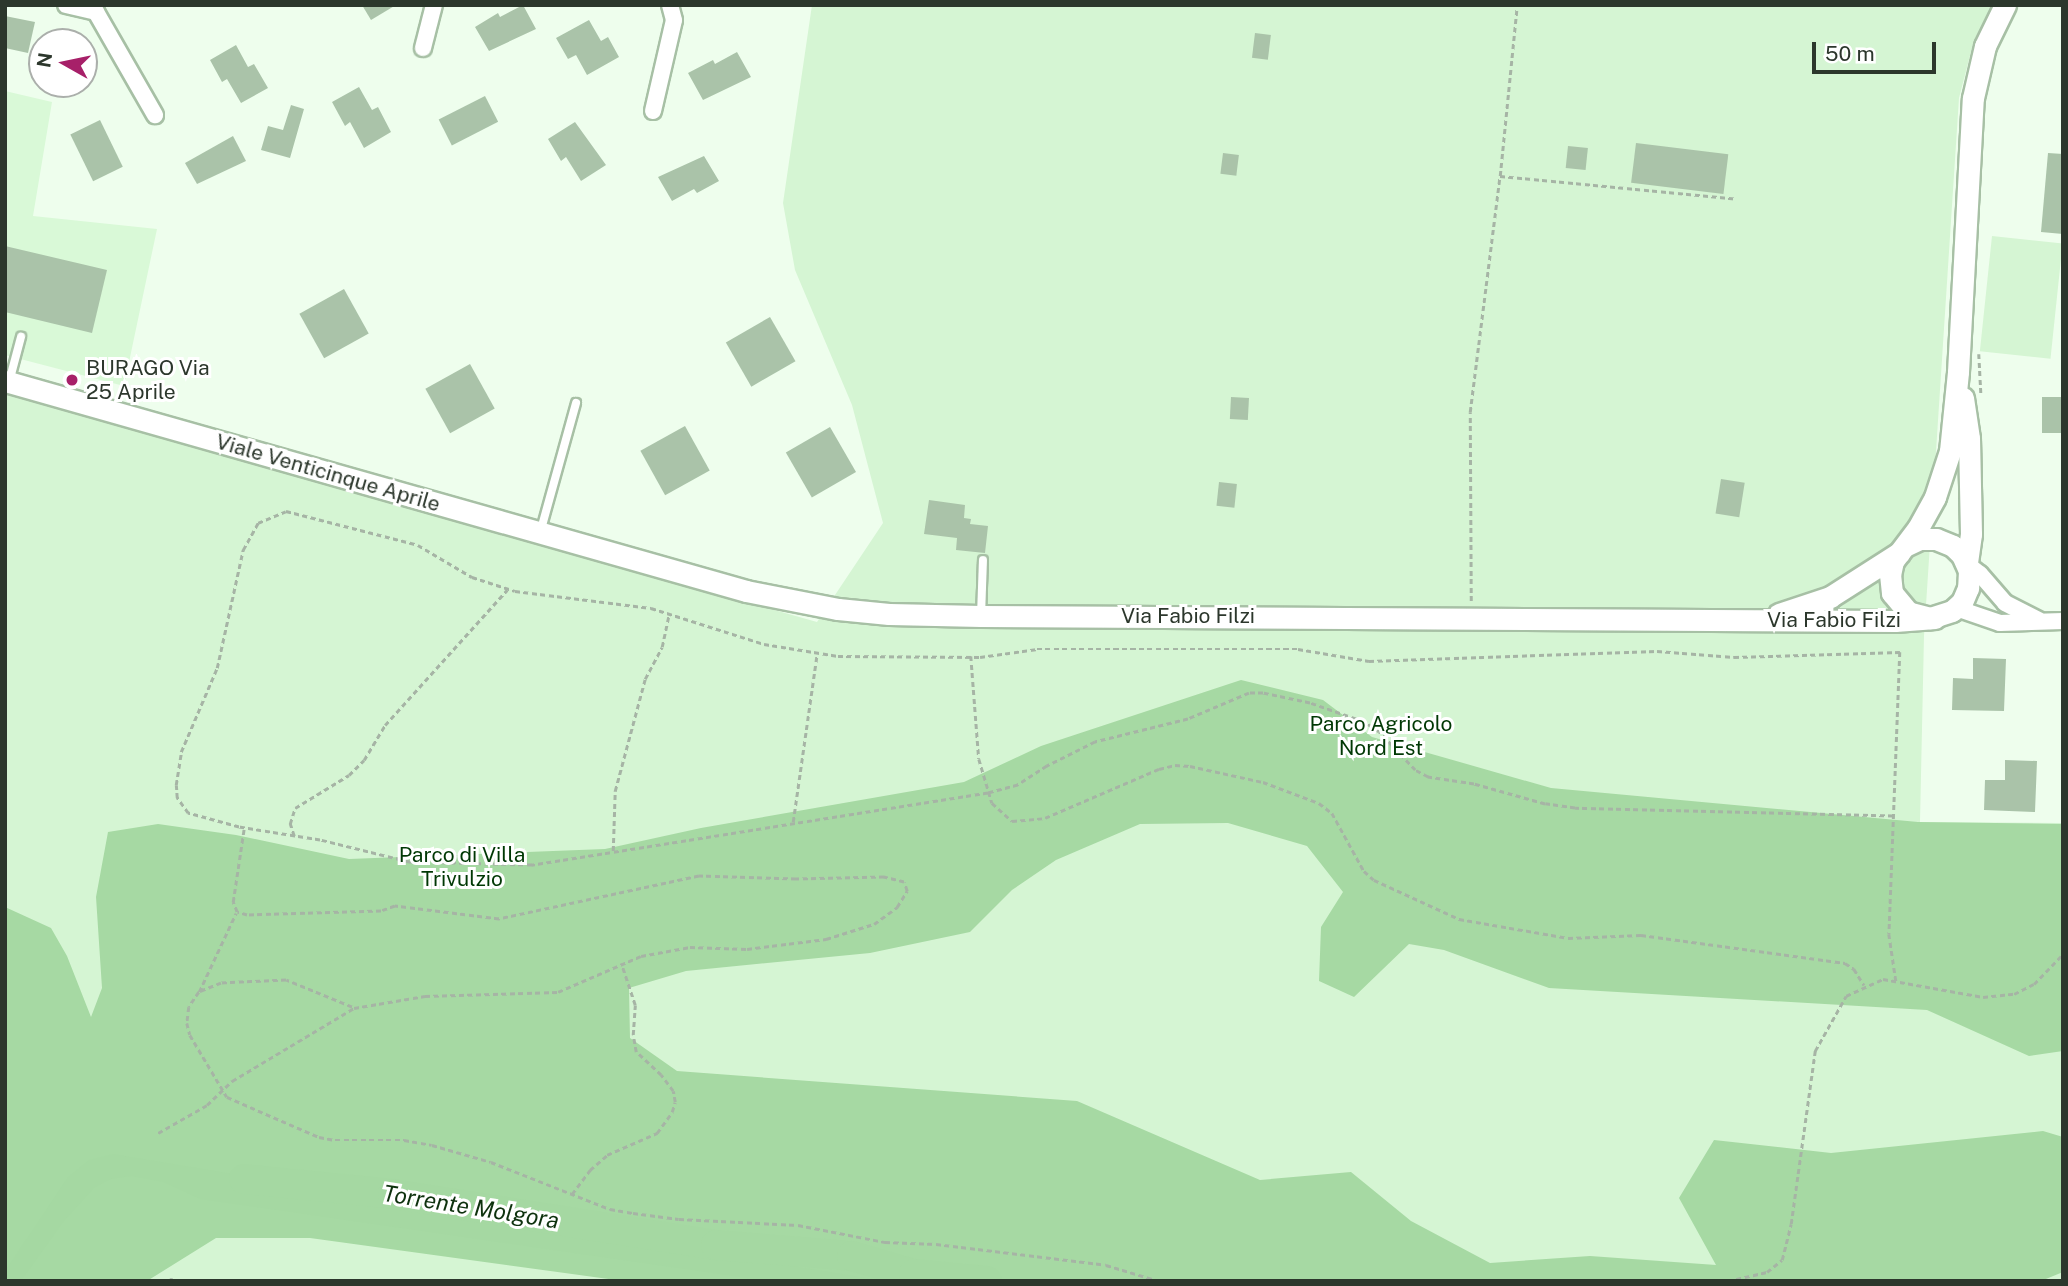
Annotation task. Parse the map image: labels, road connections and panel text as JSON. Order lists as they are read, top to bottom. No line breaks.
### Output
{"streets":{"street":["Viale Venticinque Aprile","Via Fabio Filzi"]},"crossings":[["Viale Venticinque Aprile","Via Fabio Filzi"]],"water":["Torrente Molgora"],"parks":["Parco Agricolo Nord Est","Parco di Villa Trivulzio"],"places":["BURAGO Via 25 Aprile"],"scale_bar":"50 m","north":"left"}
